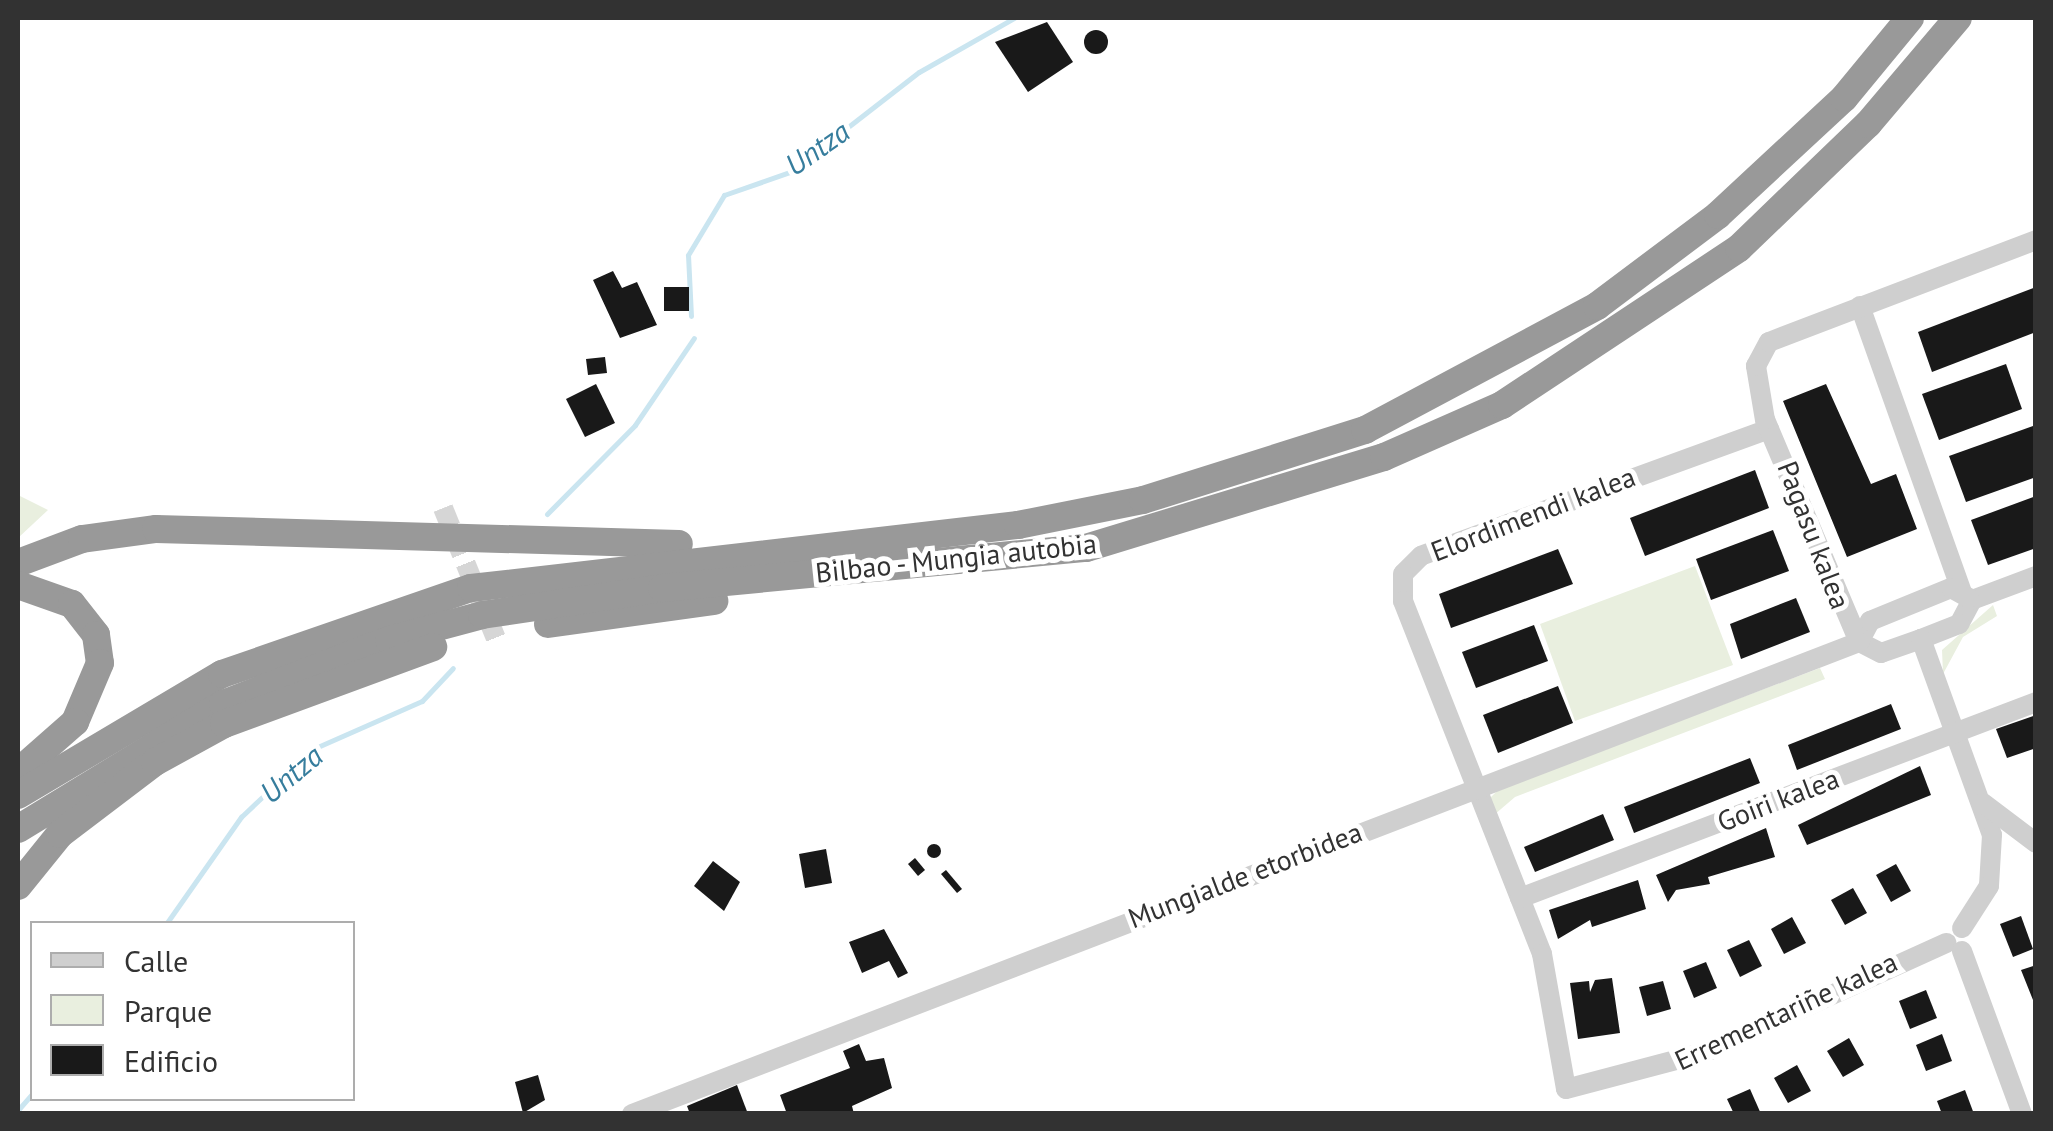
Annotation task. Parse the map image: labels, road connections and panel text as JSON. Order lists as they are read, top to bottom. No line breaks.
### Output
{"streets":{"highway":["Bilbao - Mungia autobia"],"street":["Elordimendi kalea","Pagasu kalea","Goiri kalea","Mungialde etorbidea","Errementariñe kalea"]},"crossings":[["Elordimendi kalea","Pagasu kalea"],["Elordimendi kalea","Mungialde etorbidea"],["Pagasu kalea","Mungialde etorbidea"],["Goiri kalea","Errementariñe kalea"]],"water":["Untza"],"legend":["Calle","Parque","Edificio"]}
